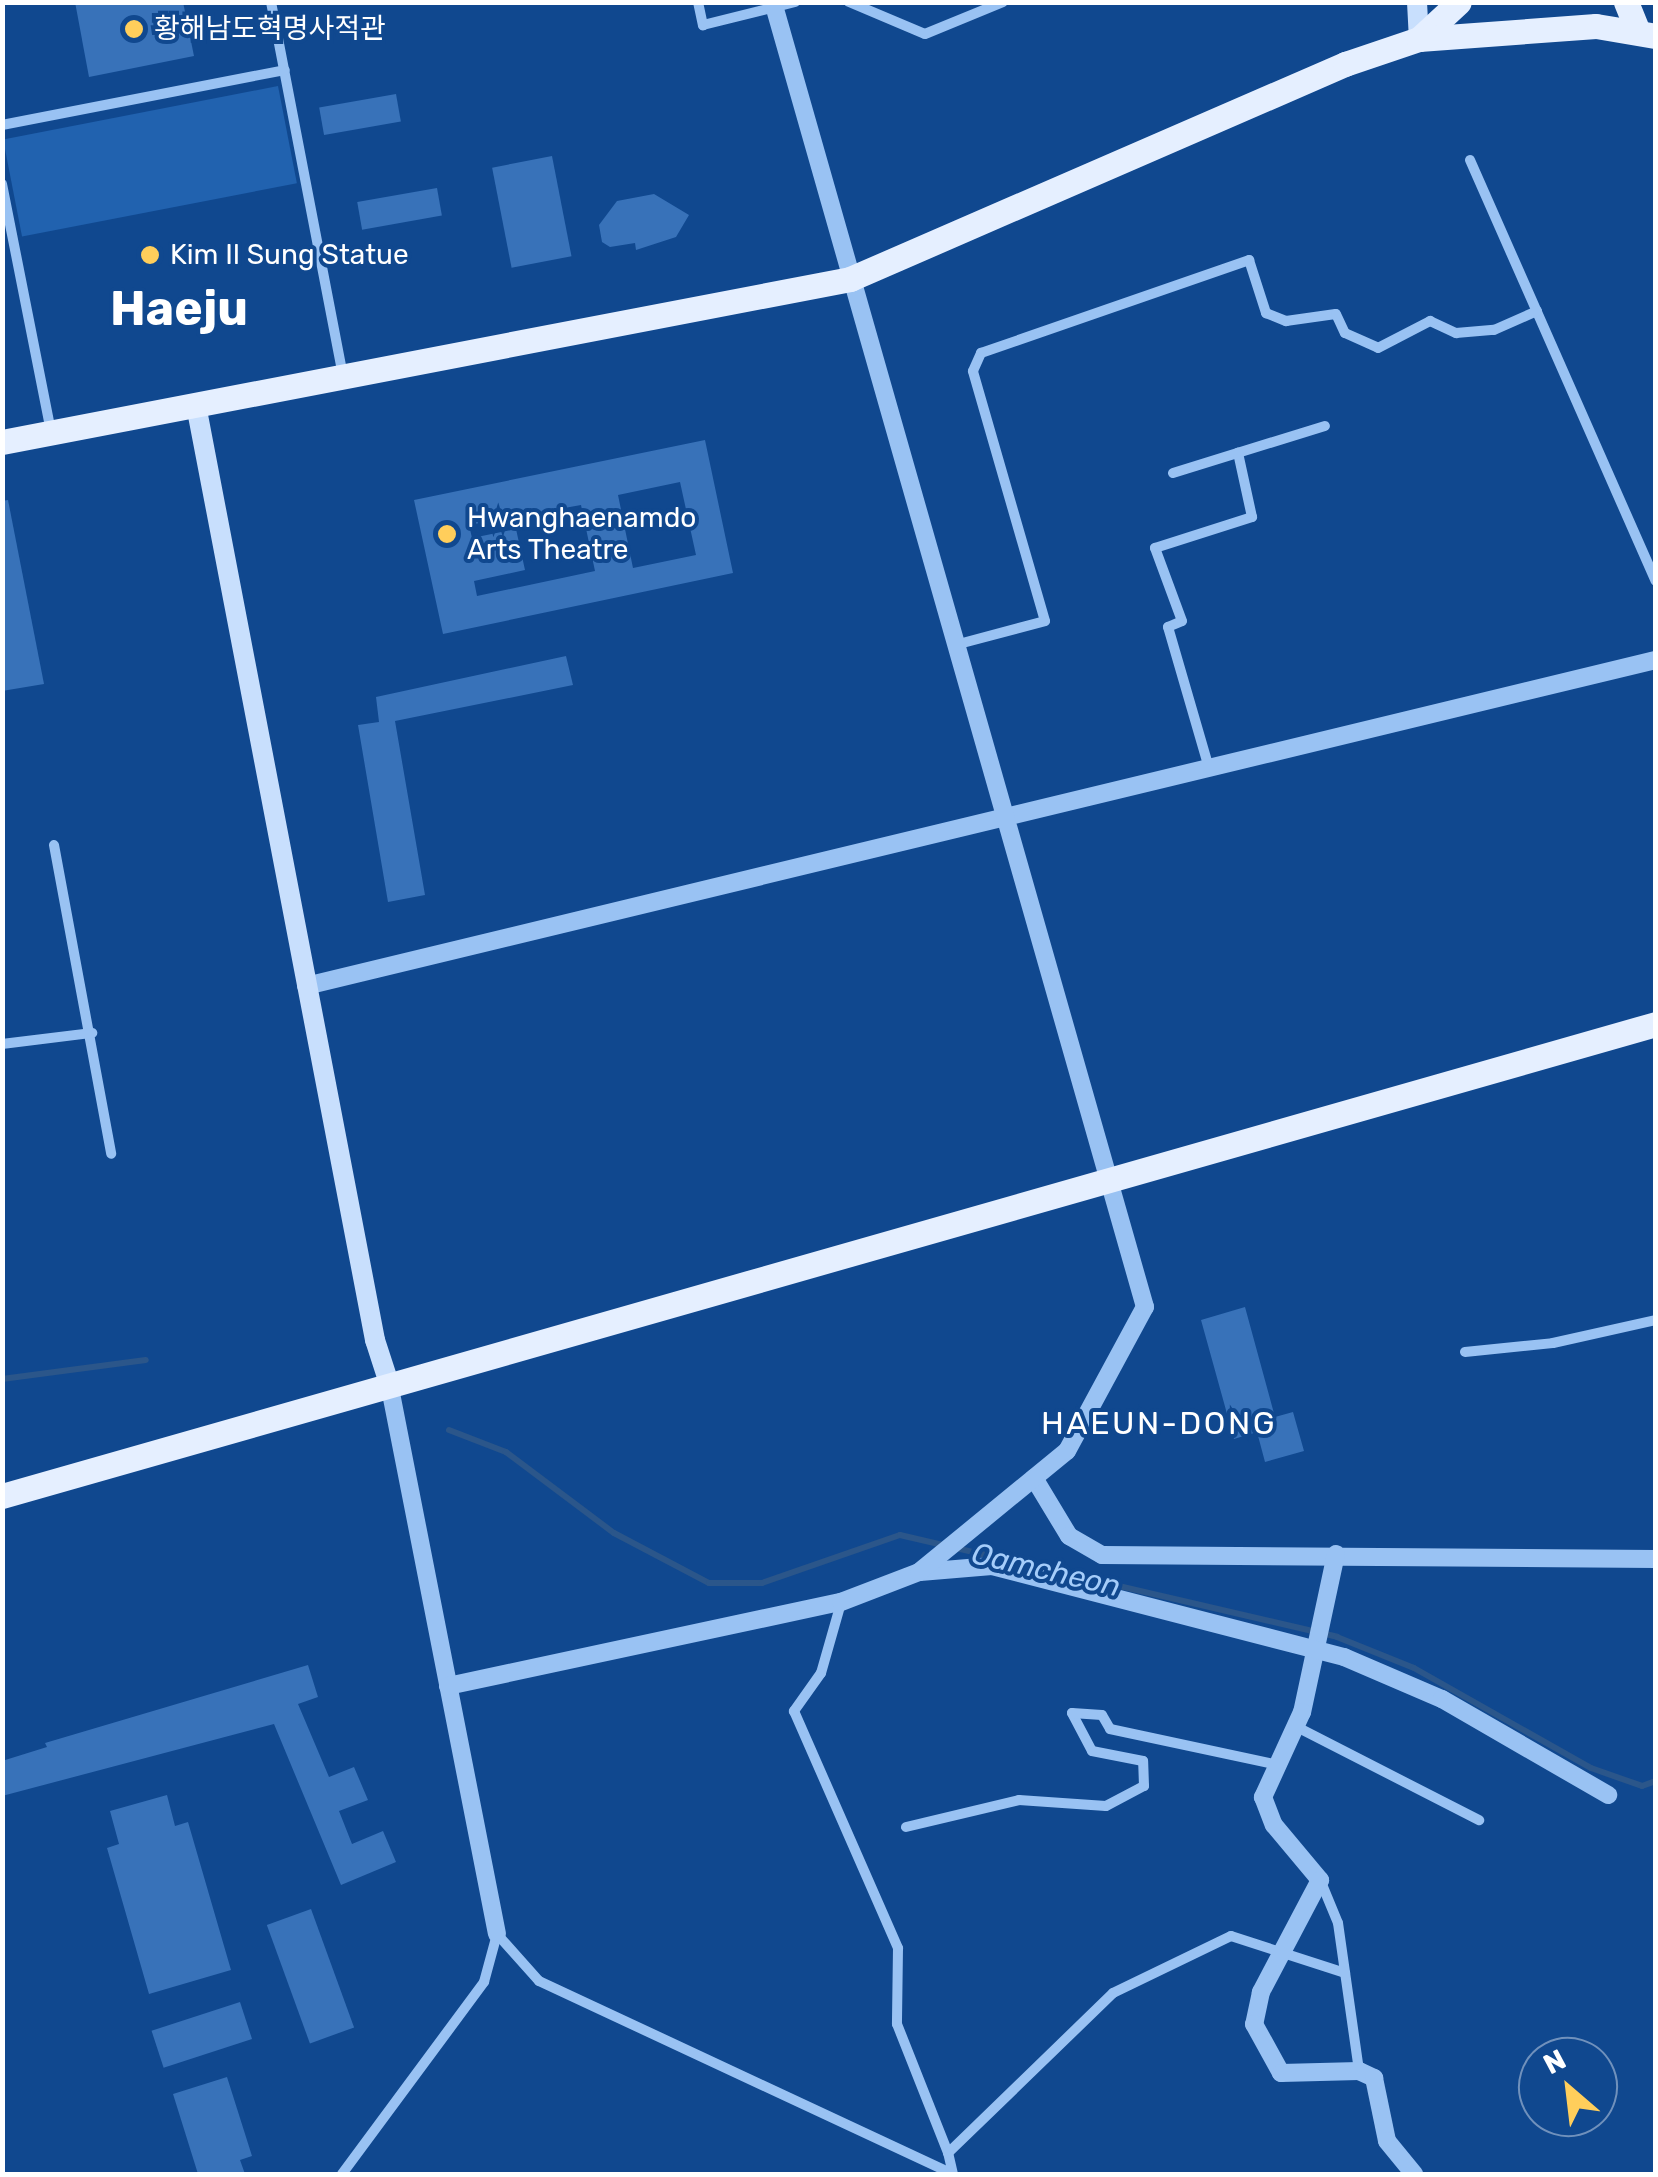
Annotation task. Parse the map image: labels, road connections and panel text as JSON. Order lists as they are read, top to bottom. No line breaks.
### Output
{"districts":["Haeju","HAEUN-DONG"],"water":["Oamcheon"],"places":["황해남도혁명사적관","Kim Il Sung Statue","Hwanghaenamdo Arts Theatre"],"north":"top left"}
